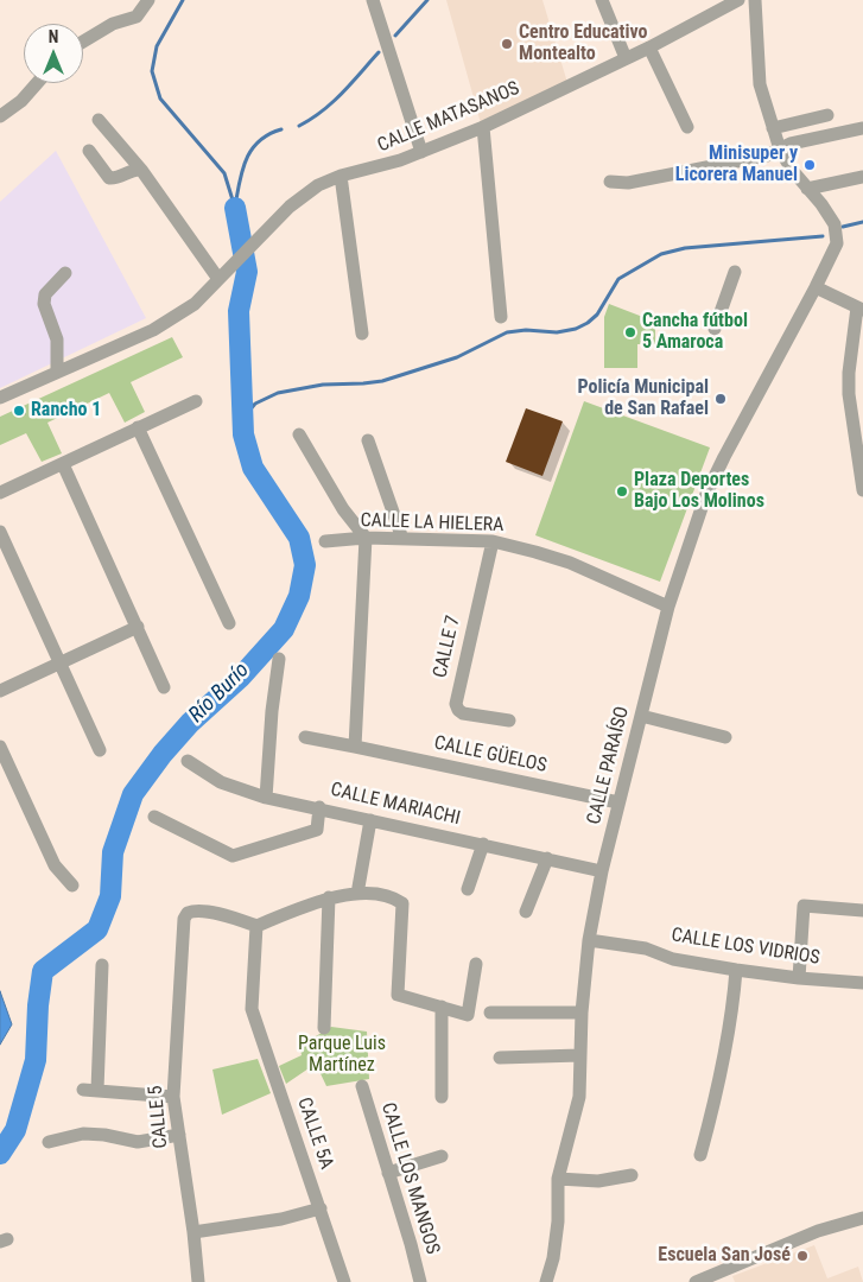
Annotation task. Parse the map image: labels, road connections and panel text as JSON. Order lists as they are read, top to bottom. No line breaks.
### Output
{"streets":{"street":["CALLE MATASANOS","CALLE LA HIELERA","CALLE 7","CALLE GÜELOS","CALLE PARAÍSO","CALLE MARIACHI","CALLE LOS VIDRIOS","CALLE 5","CALLE 5A","CALLE LOS MANGOS"]},"crossings":[["CALLE LA HIELERA","CALLE 7"],["CALLE LA HIELERA","CALLE PARAÍSO"],["CALLE GÜELOS","CALLE PARAÍSO"],["CALLE PARAÍSO","CALLE MARIACHI"],["CALLE PARAÍSO","CALLE LOS VIDRIOS"],["CALLE 5","CALLE 5A"]],"water":["Río Burío"],"parks":["Parque Luis Martínez"],"places":["Centro Educativo Montealto","Minisuper y Licorera Manuel","Cancha fútbol 5 Amaroca","Policía Municipal de San Rafael","Rancho 1","Plaza Deportes Bajo Los Molinos","Escuela San José"],"north":"top"}
